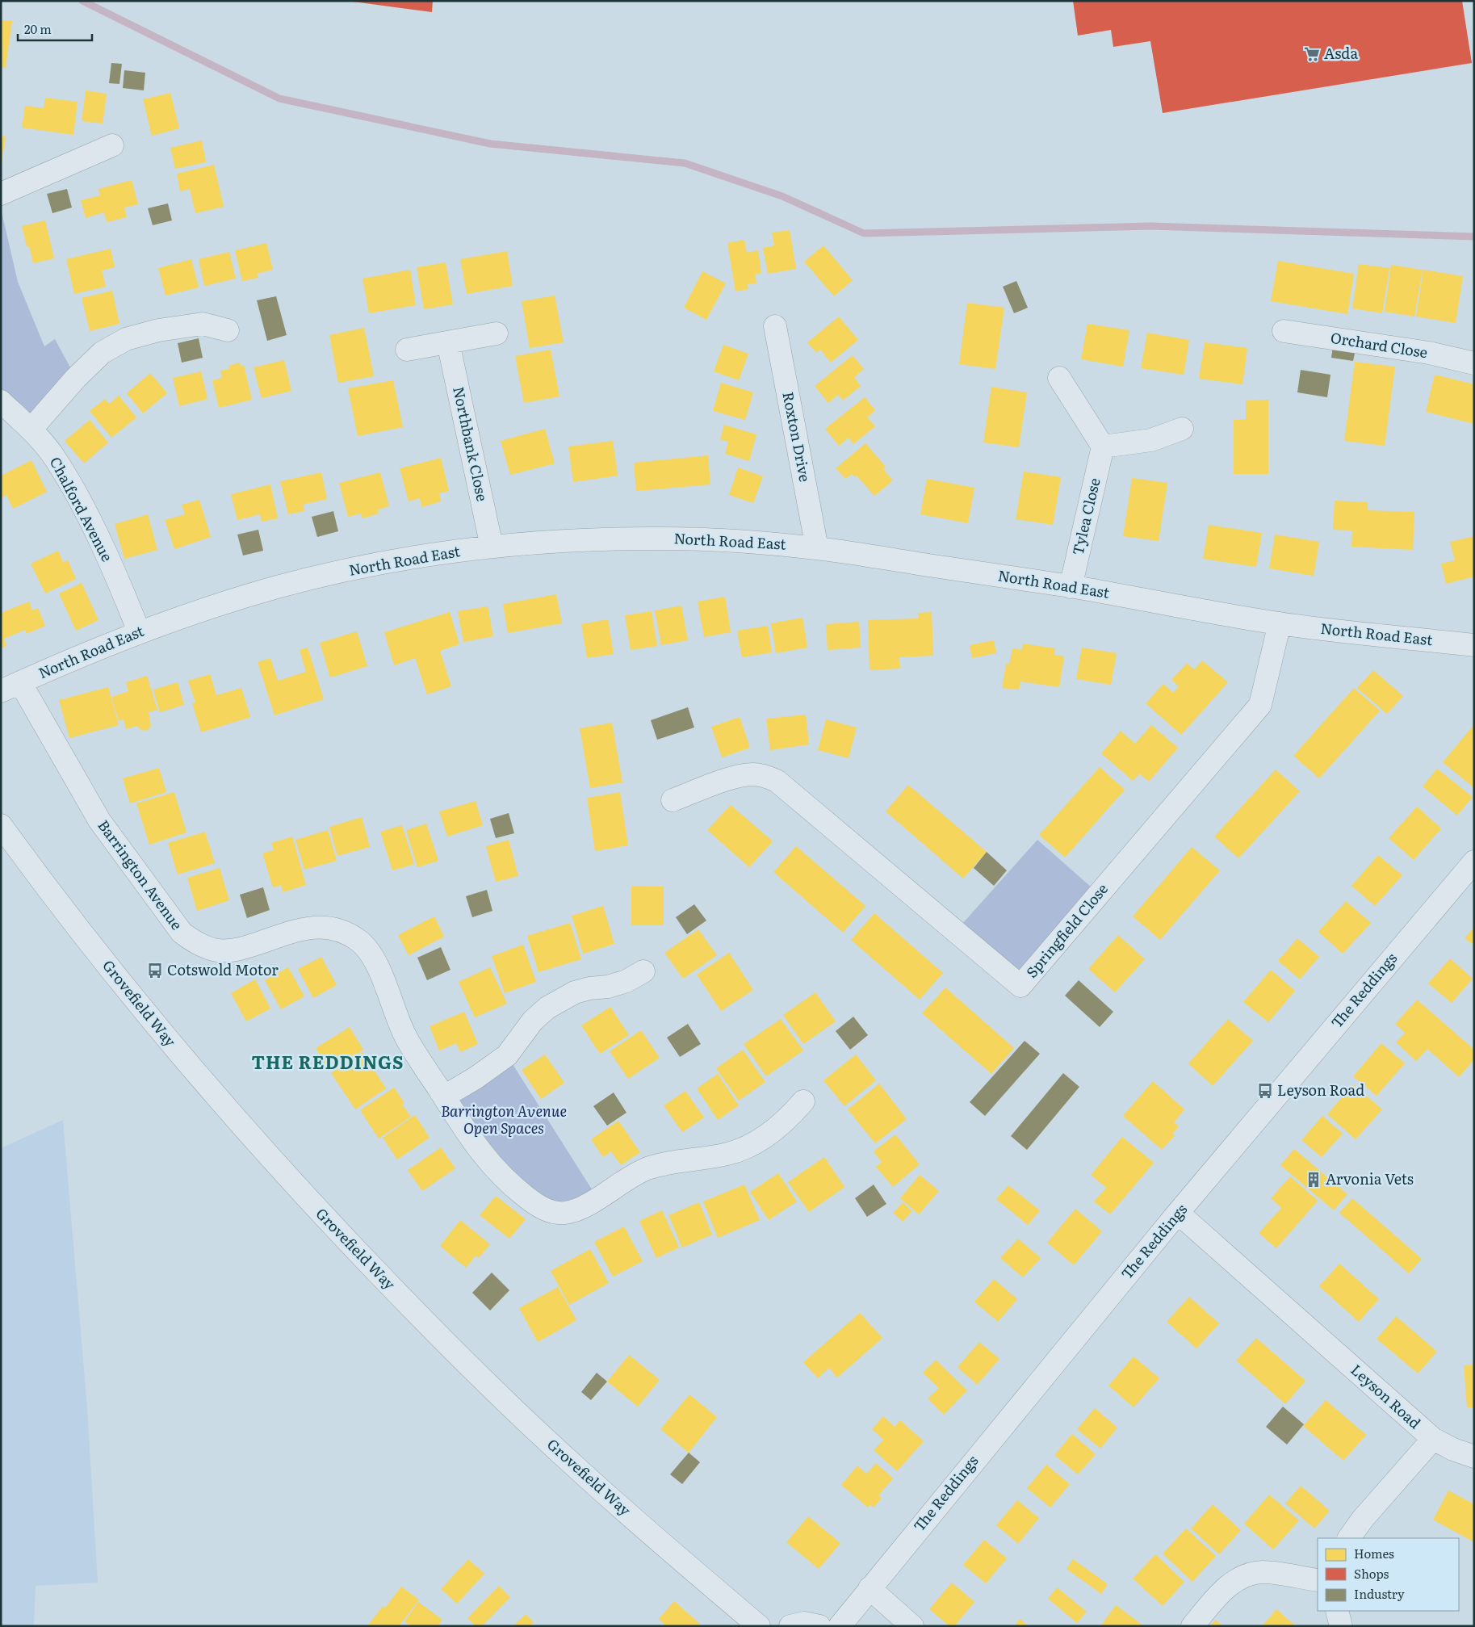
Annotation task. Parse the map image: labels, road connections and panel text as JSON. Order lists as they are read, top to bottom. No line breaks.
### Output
{"streets":{"street":["Orchard Close","Roxton Drive","Northbank Close","Chalford Avenue","Tylea Close","North Road East","Barrington Avenue","Springfield Close","The Reddings","Grovefield Way","Leyson Road"]},"crossings":[["Roxton Drive","North Road East"],["Northbank Close","North Road East"],["Chalford Avenue","North Road East"],["Tylea Close","North Road East"],["North Road East","Barrington Avenue"],["North Road East","Springfield Close"],["The Reddings","Leyson Road"]],"districts":["THE REDDINGS"],"parks":["Barrington Avenue Open Spaces"],"places":{"supermarket":["Asda"],"bus stop":["Cotswold Motor","Leyson Road"],"building":["Arvonia Vets"]},"legend":["Homes","Shops","Industry"],"scale_bar":"20 m"}
